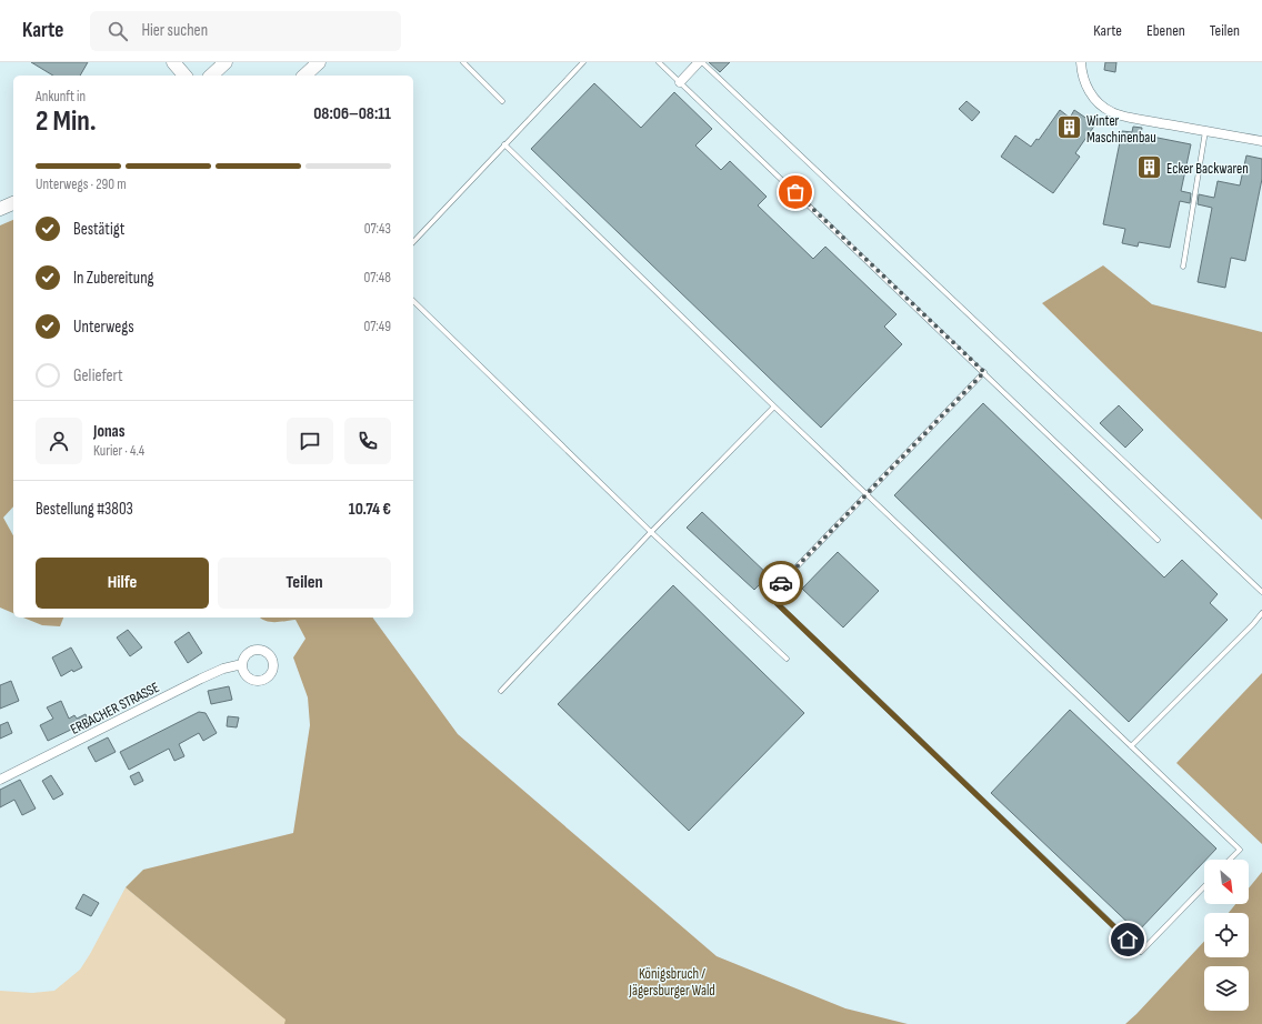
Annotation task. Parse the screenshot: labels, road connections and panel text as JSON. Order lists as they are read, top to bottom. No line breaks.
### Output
{"streets":{"street":["ERBACHER STRASSE"]},"parks":["Königsbruch / Jägersburger Wald"],"places":{"building":["Winter Maschinenbau","Ecker Backwaren"]},"north":"bottom right","page":{"header":"Karte","search":"Hier suchen","nav":["Karte","Ebenen","Teilen"],"heading":["2 Min.","Ankunft in","08:06–08:11"],"panel":["Jonas","Kurier · 4.4","Bestellung #3803","10.74 €"],"bar":"Unterwegs · 290 m","list":[["Bestätigt","07:43"],["In Zubereitung","07:48"],["Unterwegs","07:49"],"Geliefert"],"buttons":["Hilfe","Teilen"]}}
